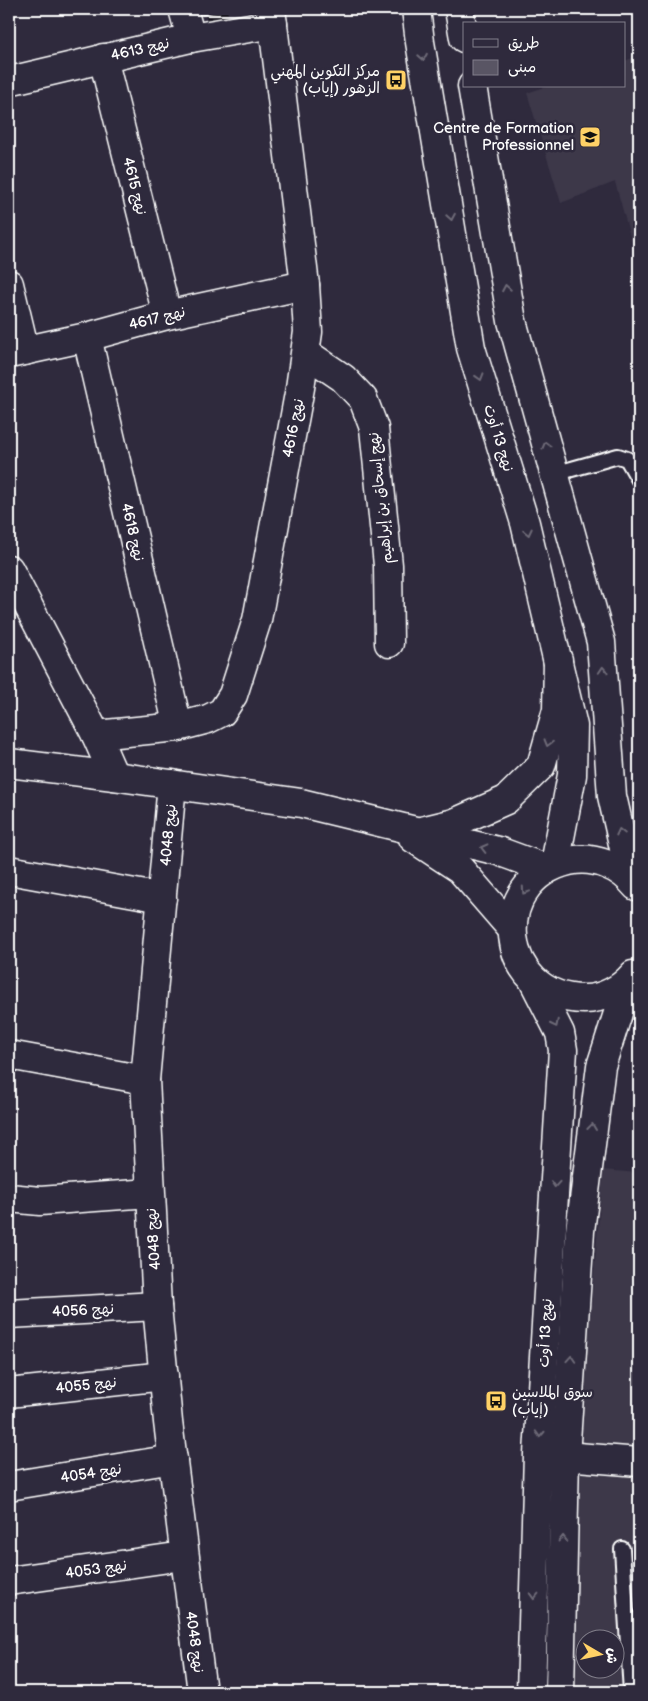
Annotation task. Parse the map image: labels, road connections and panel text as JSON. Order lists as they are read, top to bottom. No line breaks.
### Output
{"streets":{"main road":["نهج 4613","نهج 4615","نهج 4617","نهج 4616","نهج 13 أوت","نهج إسحاق بن إبراهيم","نهج 4618","نهج 4048","نهج 4056","نهج 4055","نهج 4054","نهج 4053"]},"crossings":[["نهج 4613","نهج 4615"],["نهج 4613","نهج 4616"],["نهج 4615","نهج 4617"],["نهج 4617","نهج 4616"],["نهج 4617","نهج 4618"],["نهج 4616","نهج إسحاق بن إبراهيم"],["نهج 4616","نهج 4618"],["نهج 4048","نهج 4056"],["نهج 4048","نهج 4055"],["نهج 4048","نهج 4054"],["نهج 4048","نهج 4053"]],"places":{"bus stop":["مركز التكوين المهني الزهور (إياب)","سوق الملاسين (إياب)"],"school or university":["Centre de Formation Professionnel"]},"legend":["طريق","مبنى"],"north":"right"}
